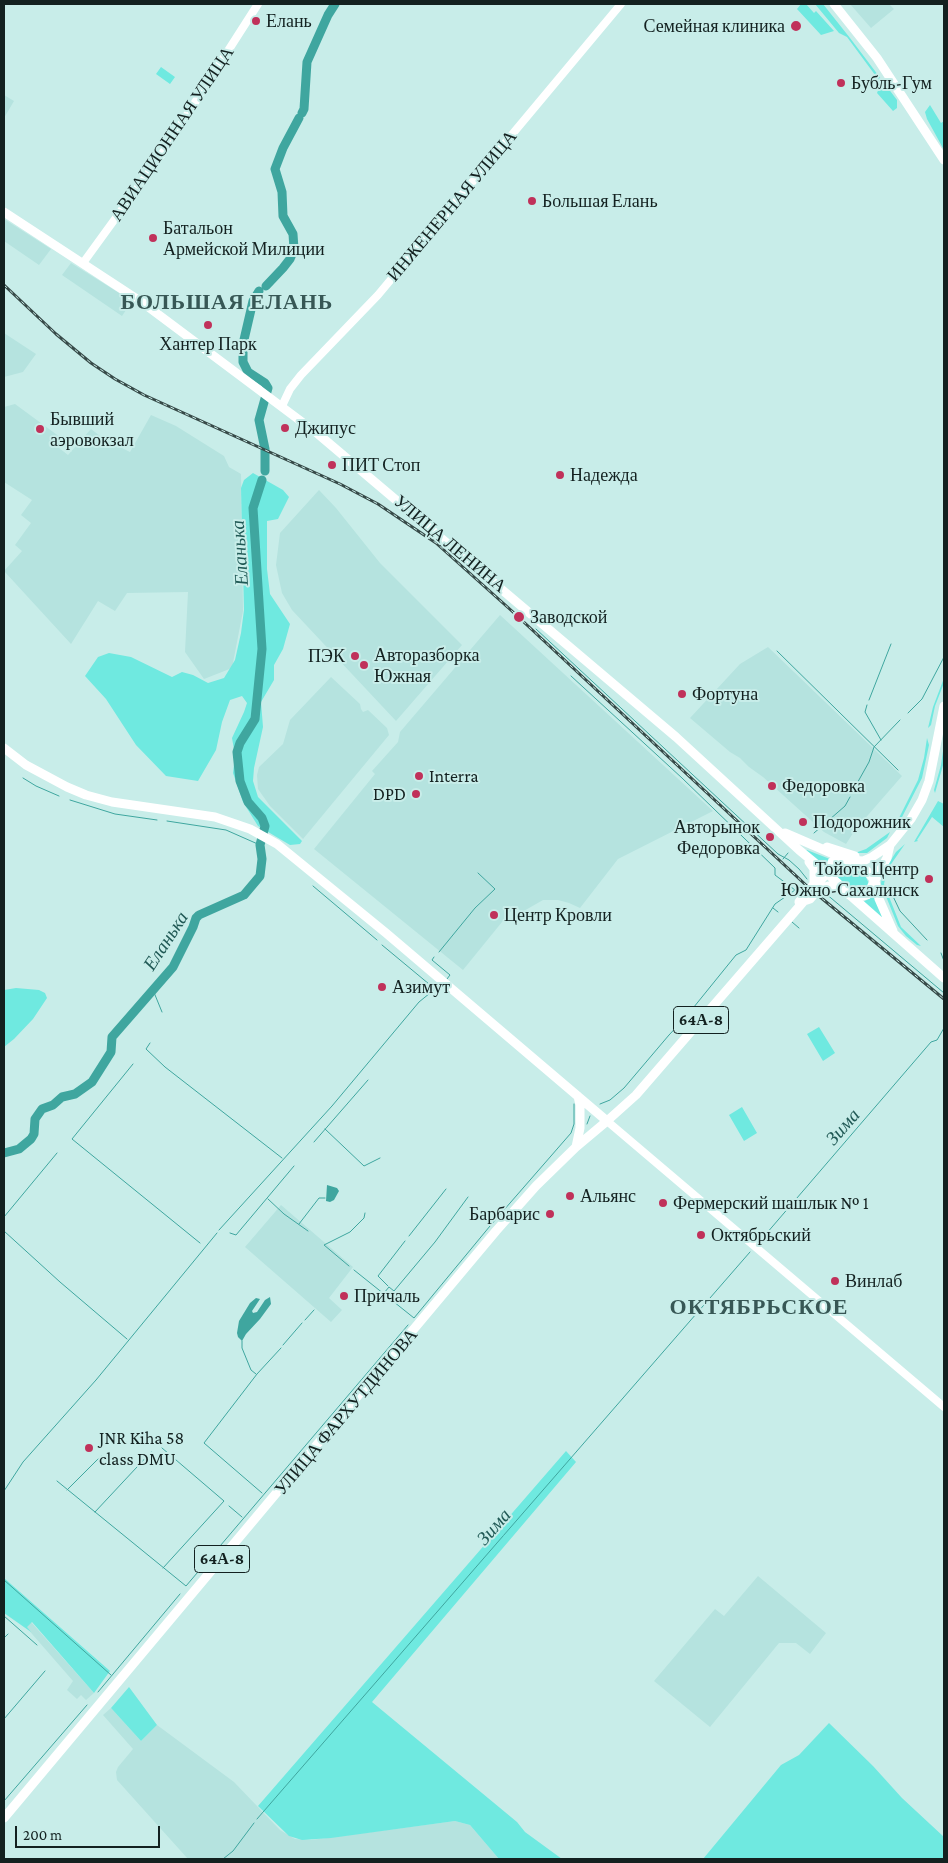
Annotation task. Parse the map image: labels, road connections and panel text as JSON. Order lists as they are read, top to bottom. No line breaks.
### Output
{"streets":{"main road":["УЛИЦА ЛЕНИНА","64А-8","УЛИЦА ФАРХУТДИНОВА"],"street":["АВИАЦИОННАЯ УЛИЦА","ИНЖЕНЕРНАЯ УЛИЦА"]},"crossings":[["АВИАЦИОННАЯ УЛИЦА","УЛИЦА ЛЕНИНА"],["ИНЖЕНЕРНАЯ УЛИЦА","УЛИЦА ЛЕНИНА"],["УЛИЦА ЛЕНИНА","64А-8"],["64А-8","УЛИЦА ФАРХУТДИНОВА"]],"districts":["БОЛЬШАЯ ЕЛАНЬ","ОКТЯБРЬСКОЕ"],"water":["Еланька","Зима"],"places":["Елань","Семейная клиника","Бубль-Гум","Большая Елань","Батальон Армейской Милиции","Хантер Парк","Джипус","Бывший аэровокзал","ПИТ Стоп","Надежда","Заводской","ПЭК","Авторазборка Южная","Фортуна","Interra","Федоровка","DPD","Подорожник","Авторынок Федоровка","Тойота Центр Южно-Сахалинск","Центр Кровли","Азимут","Альянс","Фермерский шашлык № 1","Барбарис","Октябрьский","Винлаб","Причаль","JNR Kiha 58 class DMU"],"scale_bar":"200 m"}
